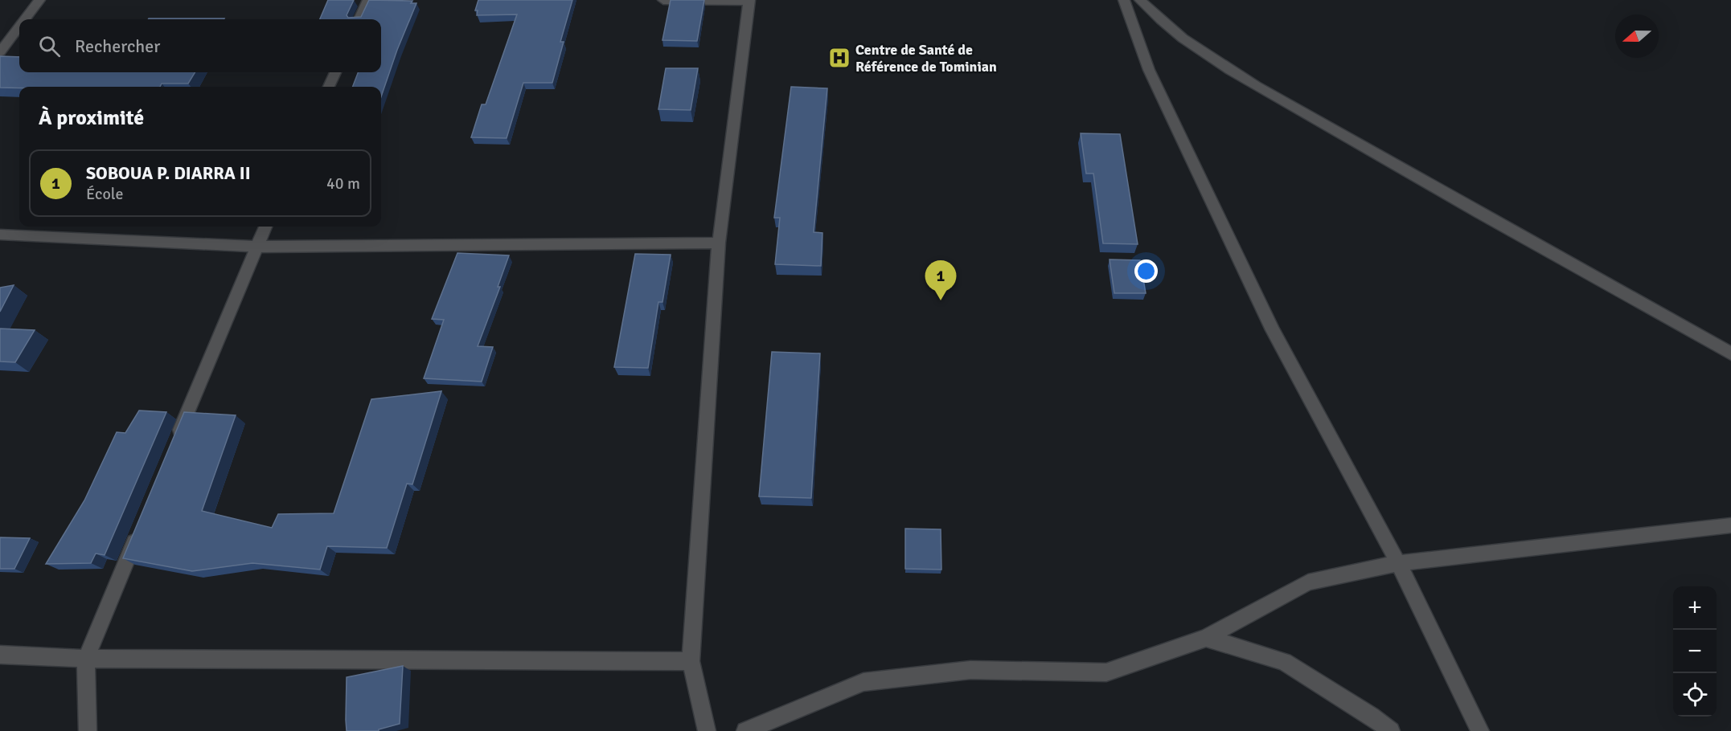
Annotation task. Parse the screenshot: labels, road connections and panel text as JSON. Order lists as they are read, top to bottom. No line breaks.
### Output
{"places":{"hospital":["Centre de Santé de Référence de Tominian"]},"north":"left","page":{"search":"Rechercher","heading":"À proximité","list":[{"mark":"1","name":"SOBOUA P. DIARRA II","note":"École","value":"40 m"}],"pins":"1","map_buttons":["+","−"]}}
